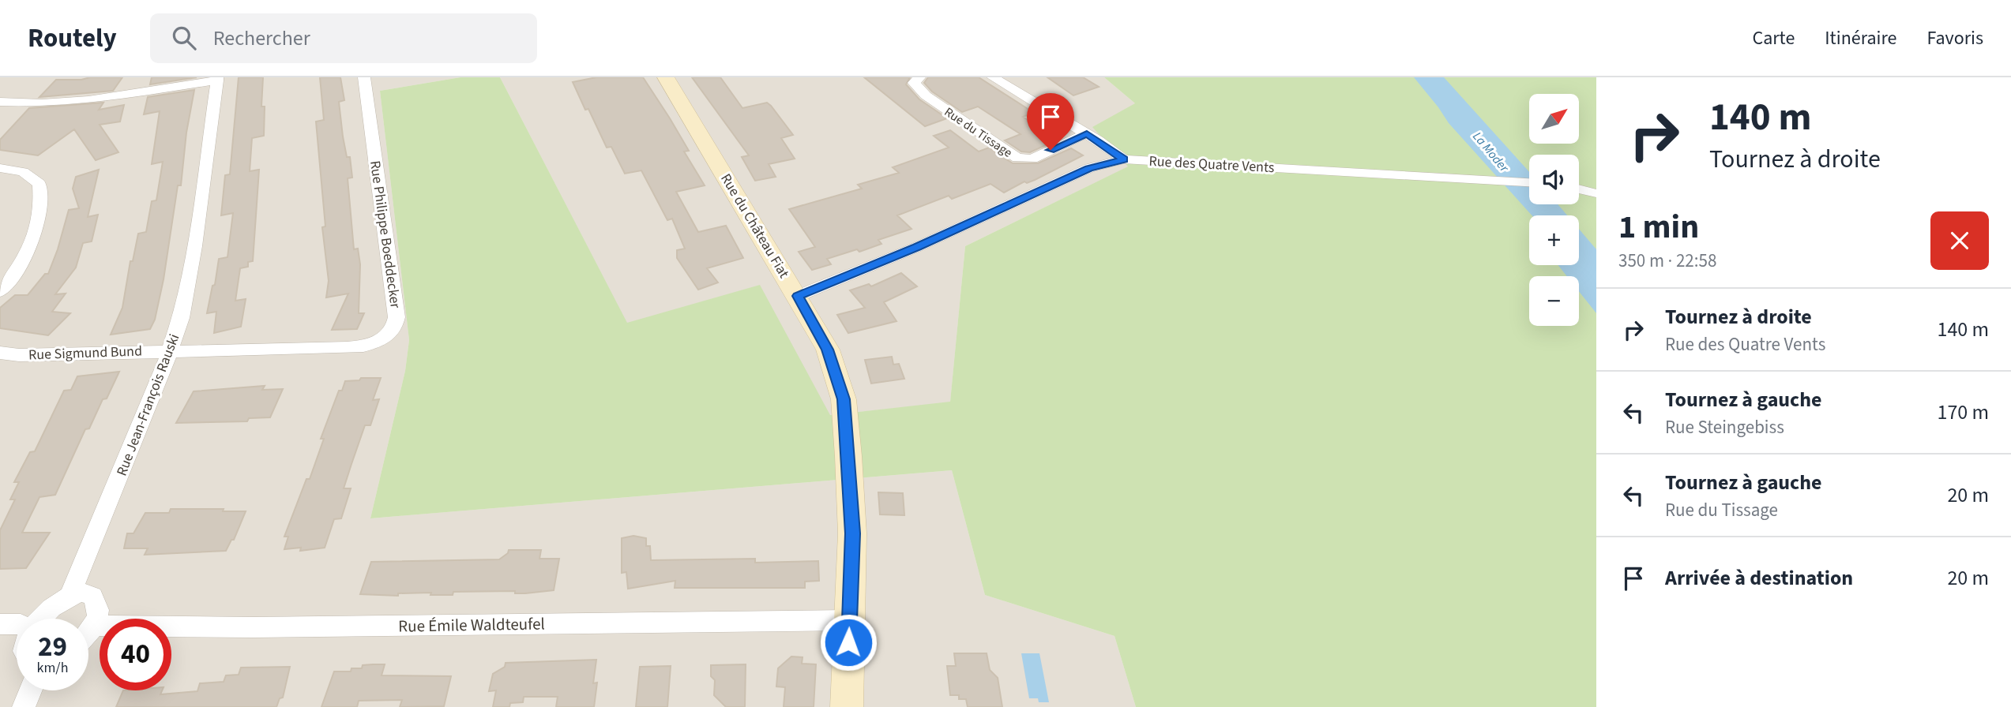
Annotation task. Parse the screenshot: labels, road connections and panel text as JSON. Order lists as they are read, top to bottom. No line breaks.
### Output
{"streets":{"street":["Rue du Tissage","Rue des Quatre Vents","Rue du Château Fiat","Rue Philippe Boeddecker","Rue Sigmund Bund","Rue Jean-François Rauski","Rue Émile Waldteufel"]},"crossings":[["Rue des Quatre Vents","Rue du Château Fiat"],["Rue du Château Fiat","Rue Émile Waldteufel"],["Rue Philippe Boeddecker","Rue Sigmund Bund"],["Rue Philippe Boeddecker","Rue Jean-François Rauski"],["Rue Sigmund Bund","Rue Jean-François Rauski"]],"water":["La Moder"],"north":"top right","page":{"header":"Routely","search":"Rechercher","nav":["Carte","Itinéraire","Favoris"],"turn":["140 m","Tournez à droite"],"map_buttons":["+","−"],"heading":["1 min","350 m · 22:58"],"list":[{"name":"Tournez à droite","note":"Rue des Quatre Vents","value":"140 m"},{"name":"Tournez à gauche","note":"Rue Steingebiss","value":"170 m"},{"name":"Tournez à gauche","note":"Rue du Tissage","value":"20 m"},{"name":"Arrivée à destination","value":"20 m"}],"speed":"29 km/h","limit":"40"}}
